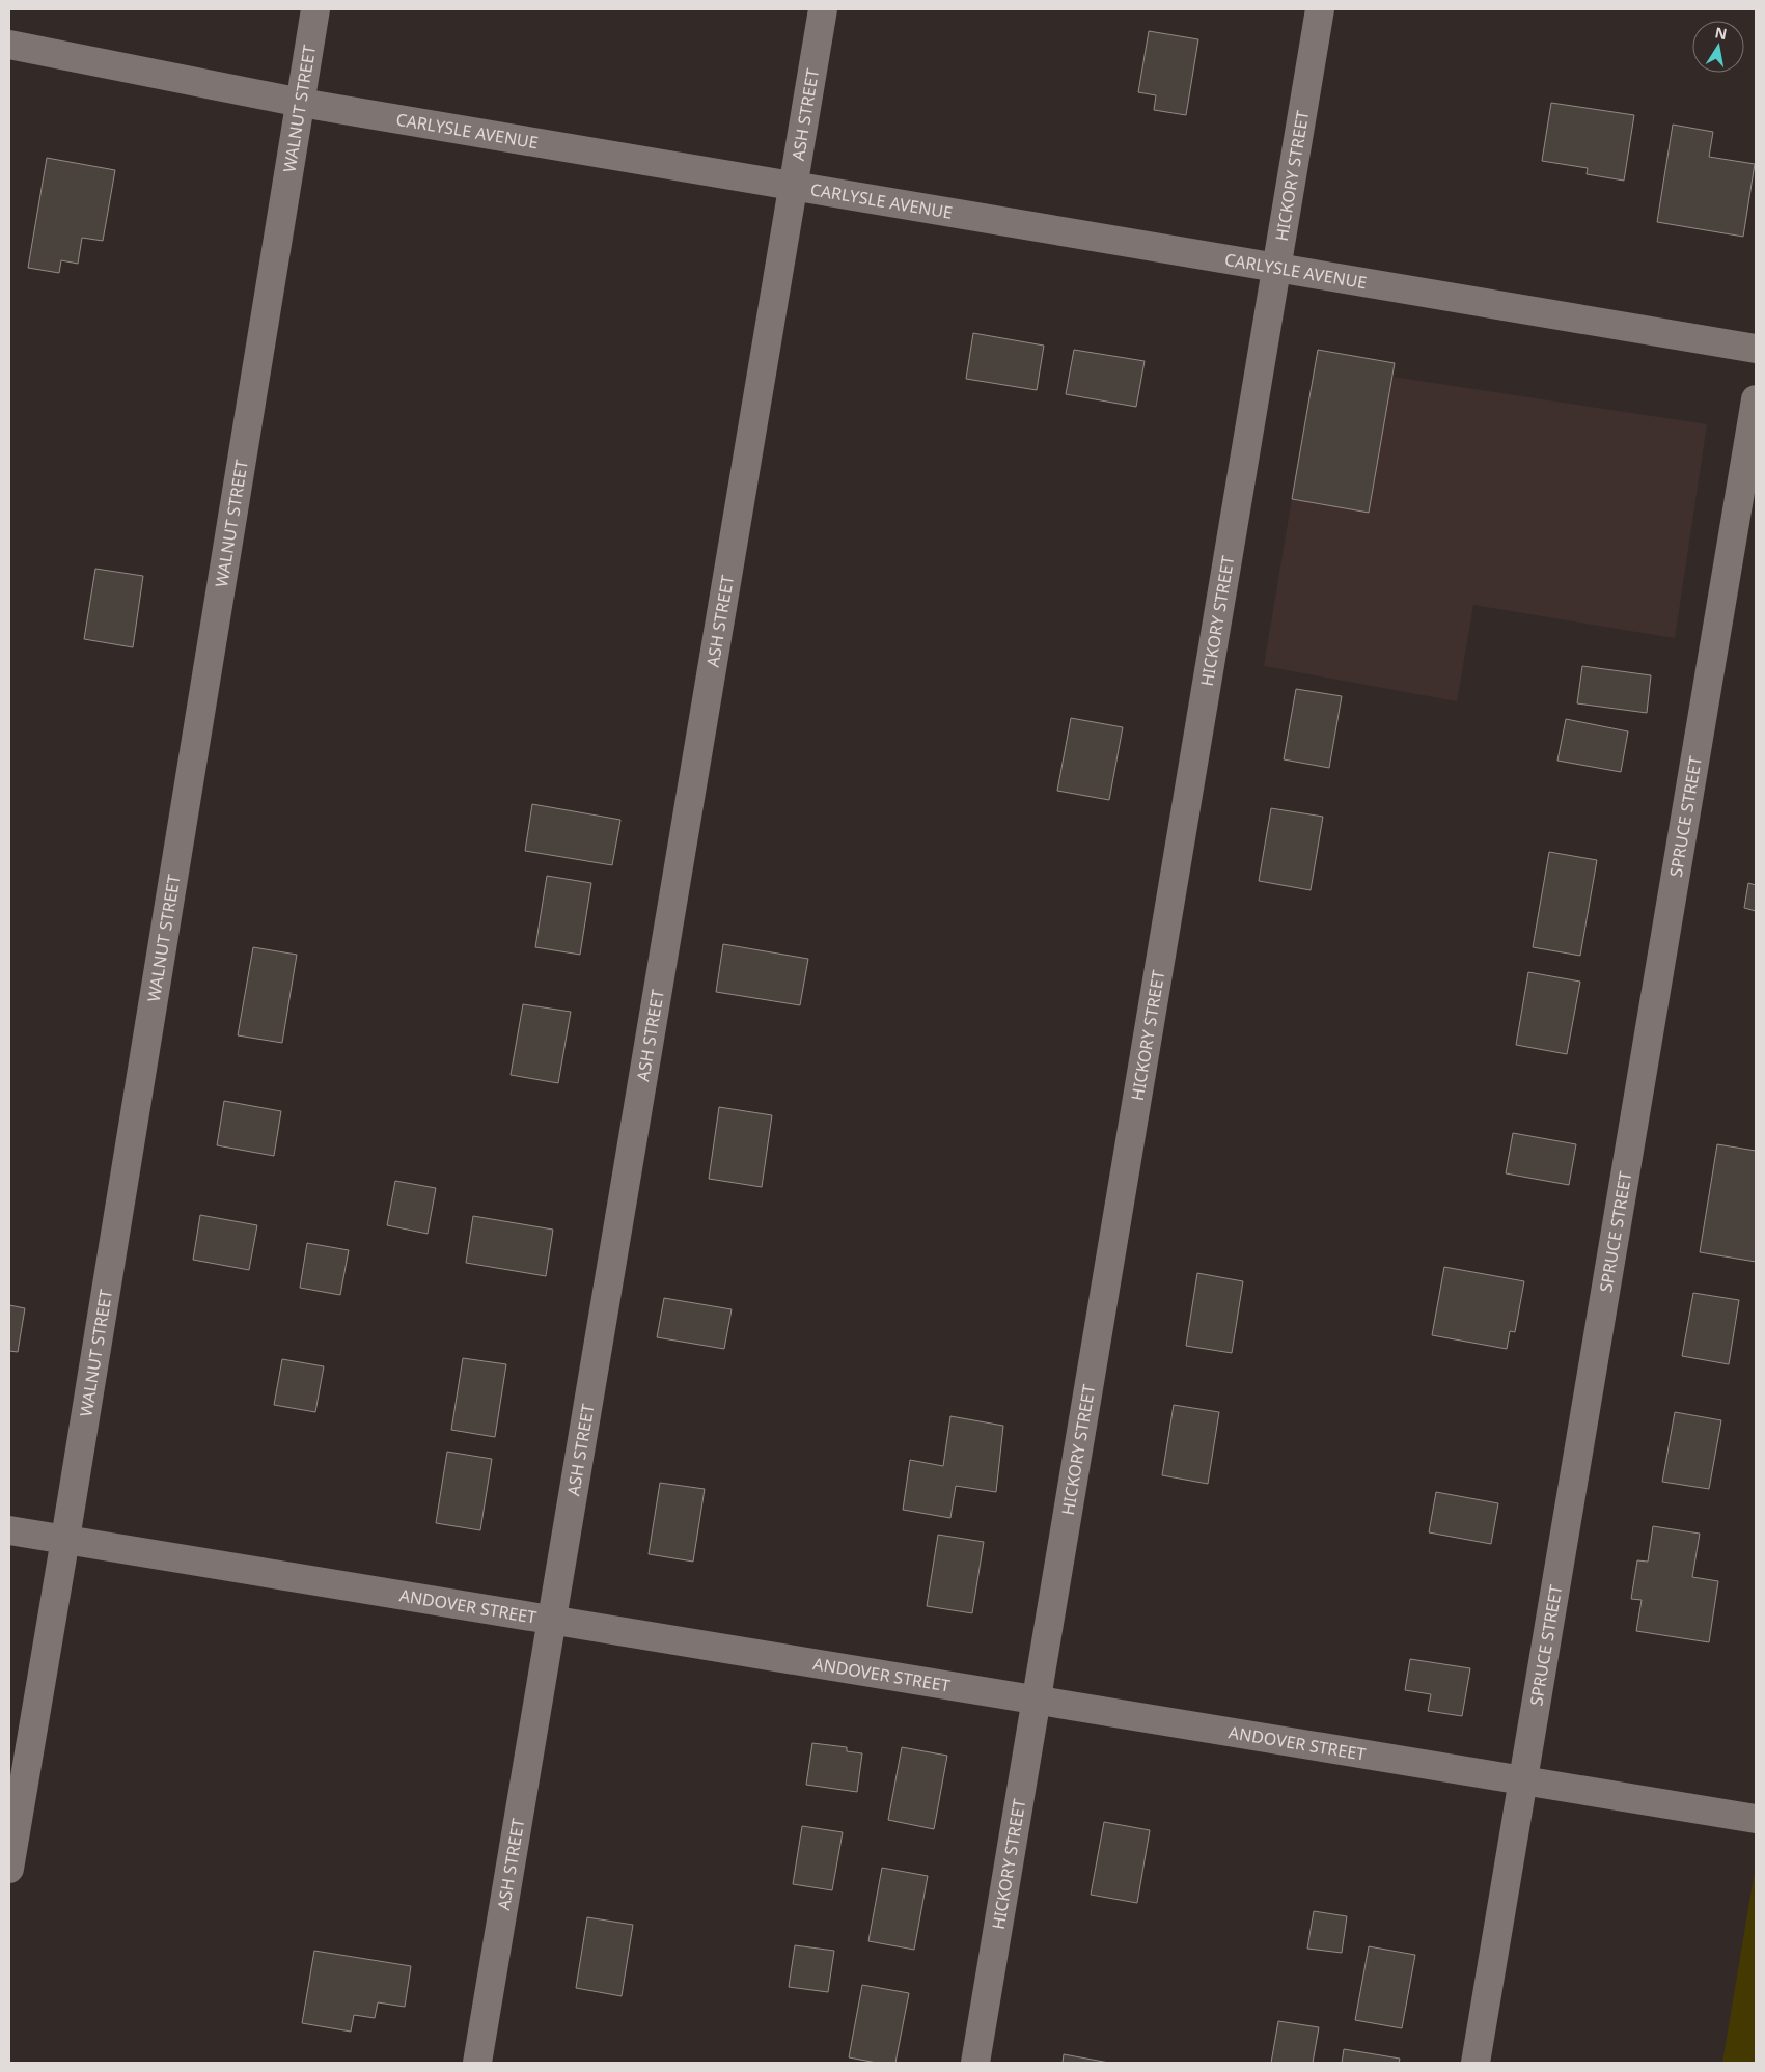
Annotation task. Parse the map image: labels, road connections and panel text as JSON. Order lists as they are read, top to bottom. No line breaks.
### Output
{"streets":{"street":["WALNUT STREET","ASH STREET","CARLYSLE AVENUE","HICKORY STREET","SPRUCE STREET","ANDOVER STREET"]},"crossings":[["WALNUT STREET","CARLYSLE AVENUE"],["WALNUT STREET","ANDOVER STREET"],["ASH STREET","CARLYSLE AVENUE"],["ASH STREET","ANDOVER STREET"],["CARLYSLE AVENUE","HICKORY STREET"],["HICKORY STREET","ANDOVER STREET"],["SPRUCE STREET","ANDOVER STREET"]],"north":"top"}
